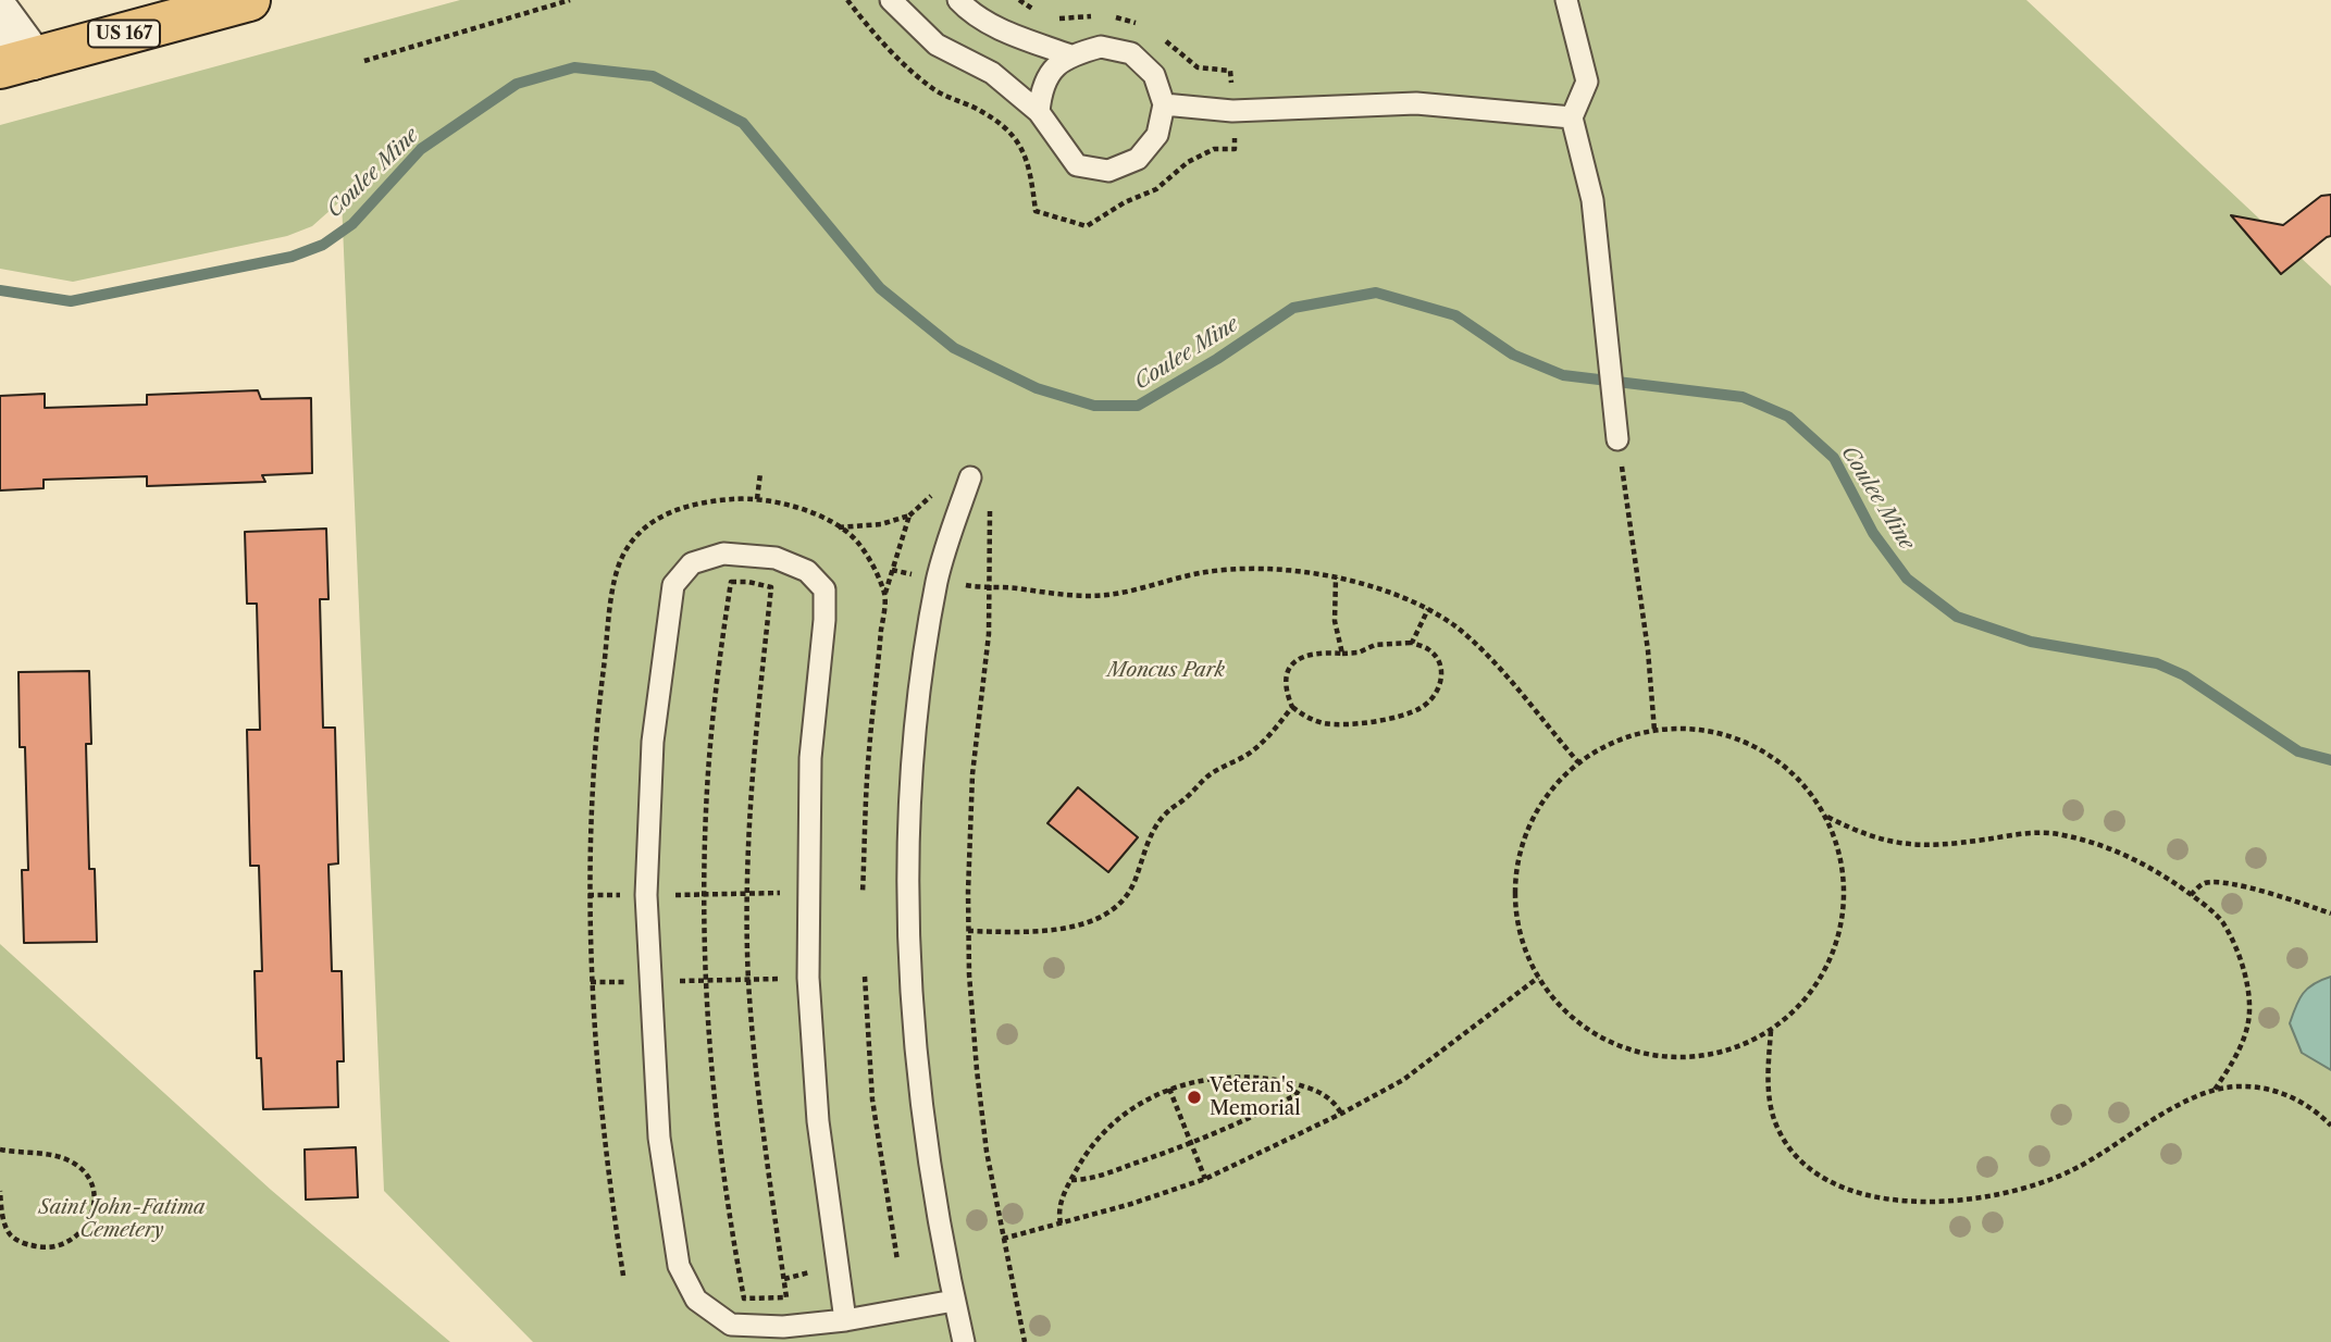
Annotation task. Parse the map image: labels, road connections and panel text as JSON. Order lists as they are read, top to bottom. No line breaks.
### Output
{"streets":{"main road":["US 167"]},"water":["Coulee Mine"],"parks":["Moncus Park","Saint John-Fatima Cemetery"],"places":["Veteran's Memorial"]}
